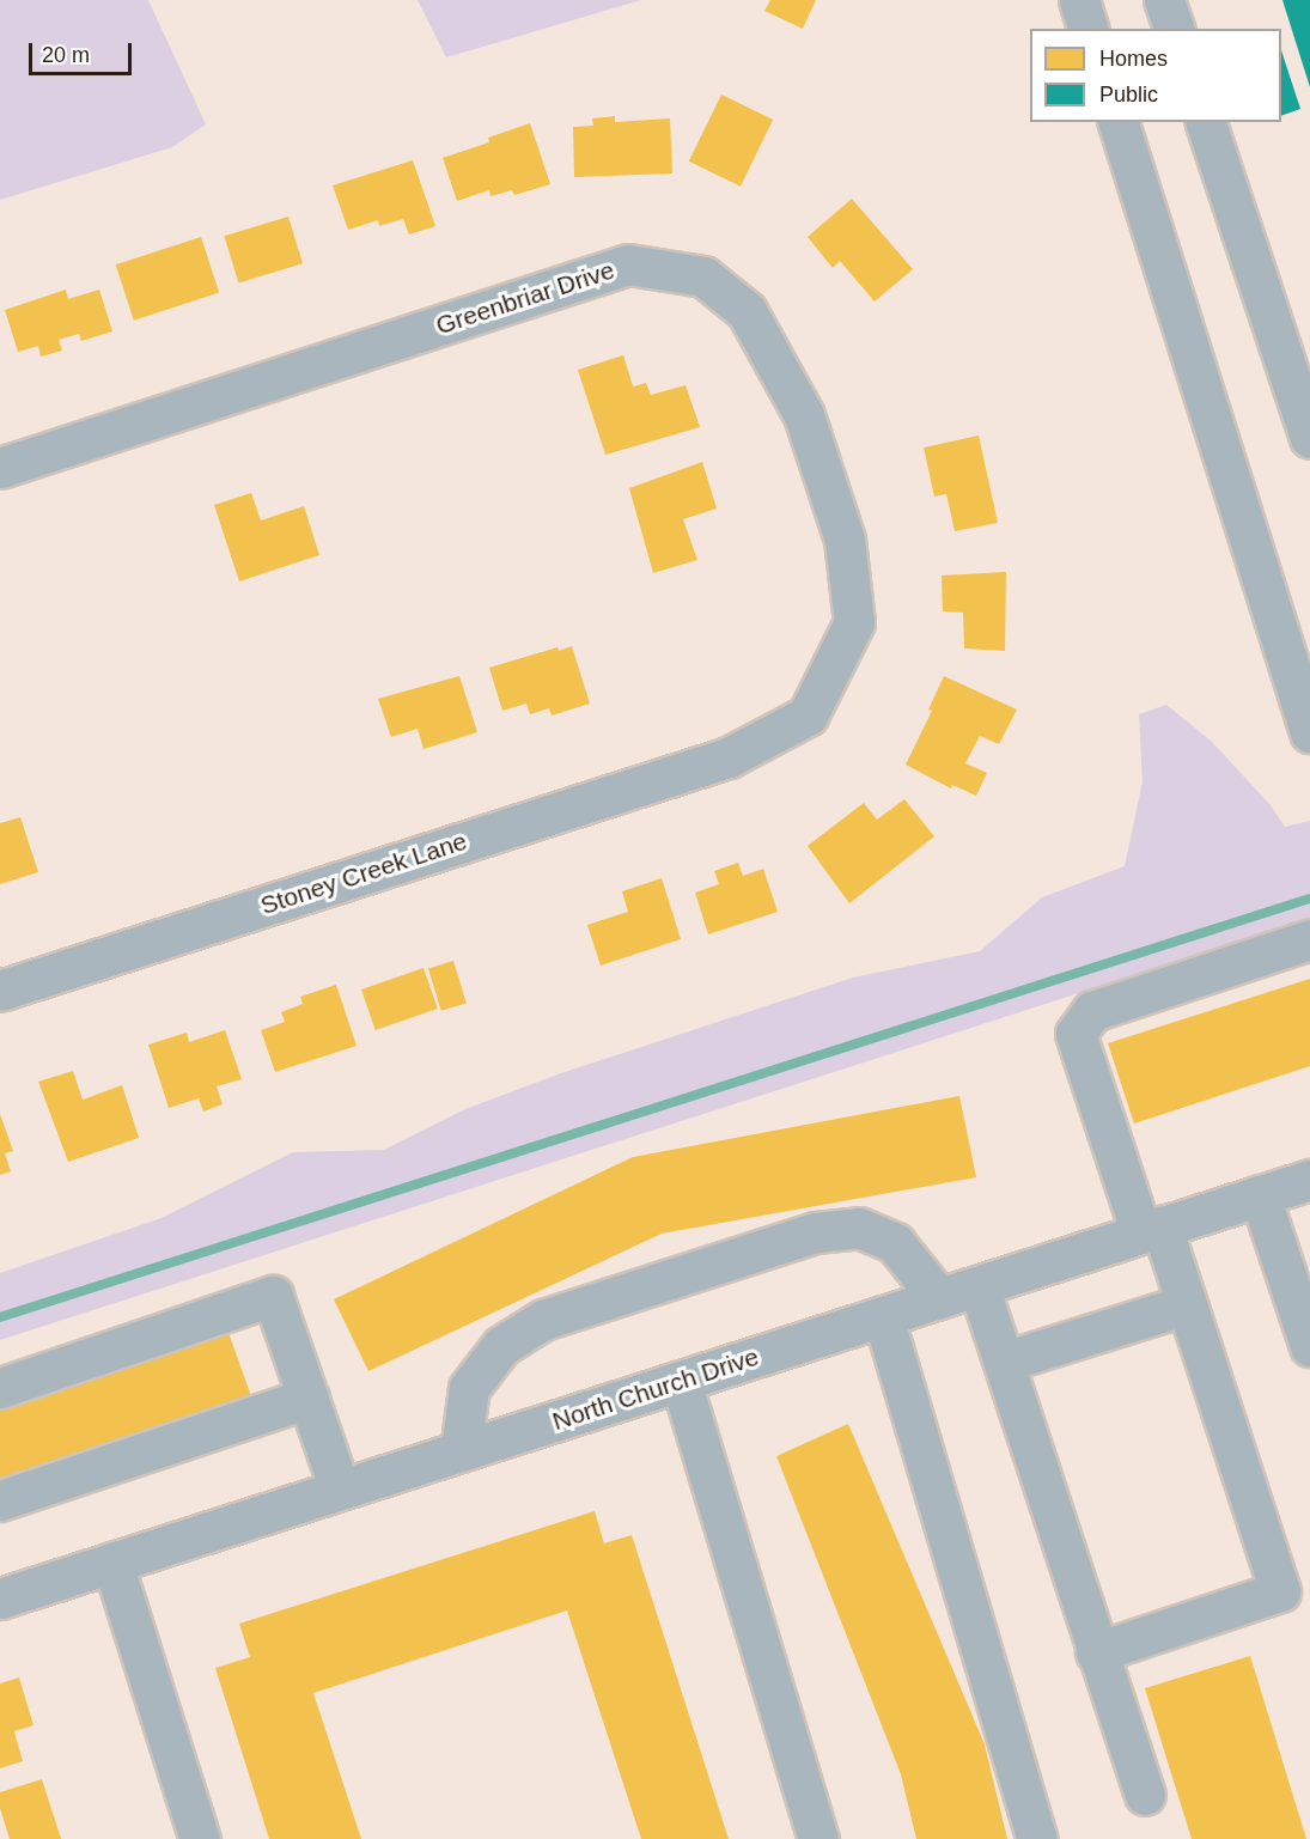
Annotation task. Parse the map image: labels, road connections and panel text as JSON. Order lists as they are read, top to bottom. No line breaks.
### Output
{"streets":{"street":["Greenbriar Drive","Stoney Creek Lane","North Church Drive"]},"crossings":[["Greenbriar Drive","Stoney Creek Lane"]],"legend":["Homes","Public"],"scale_bar":"20 m"}
